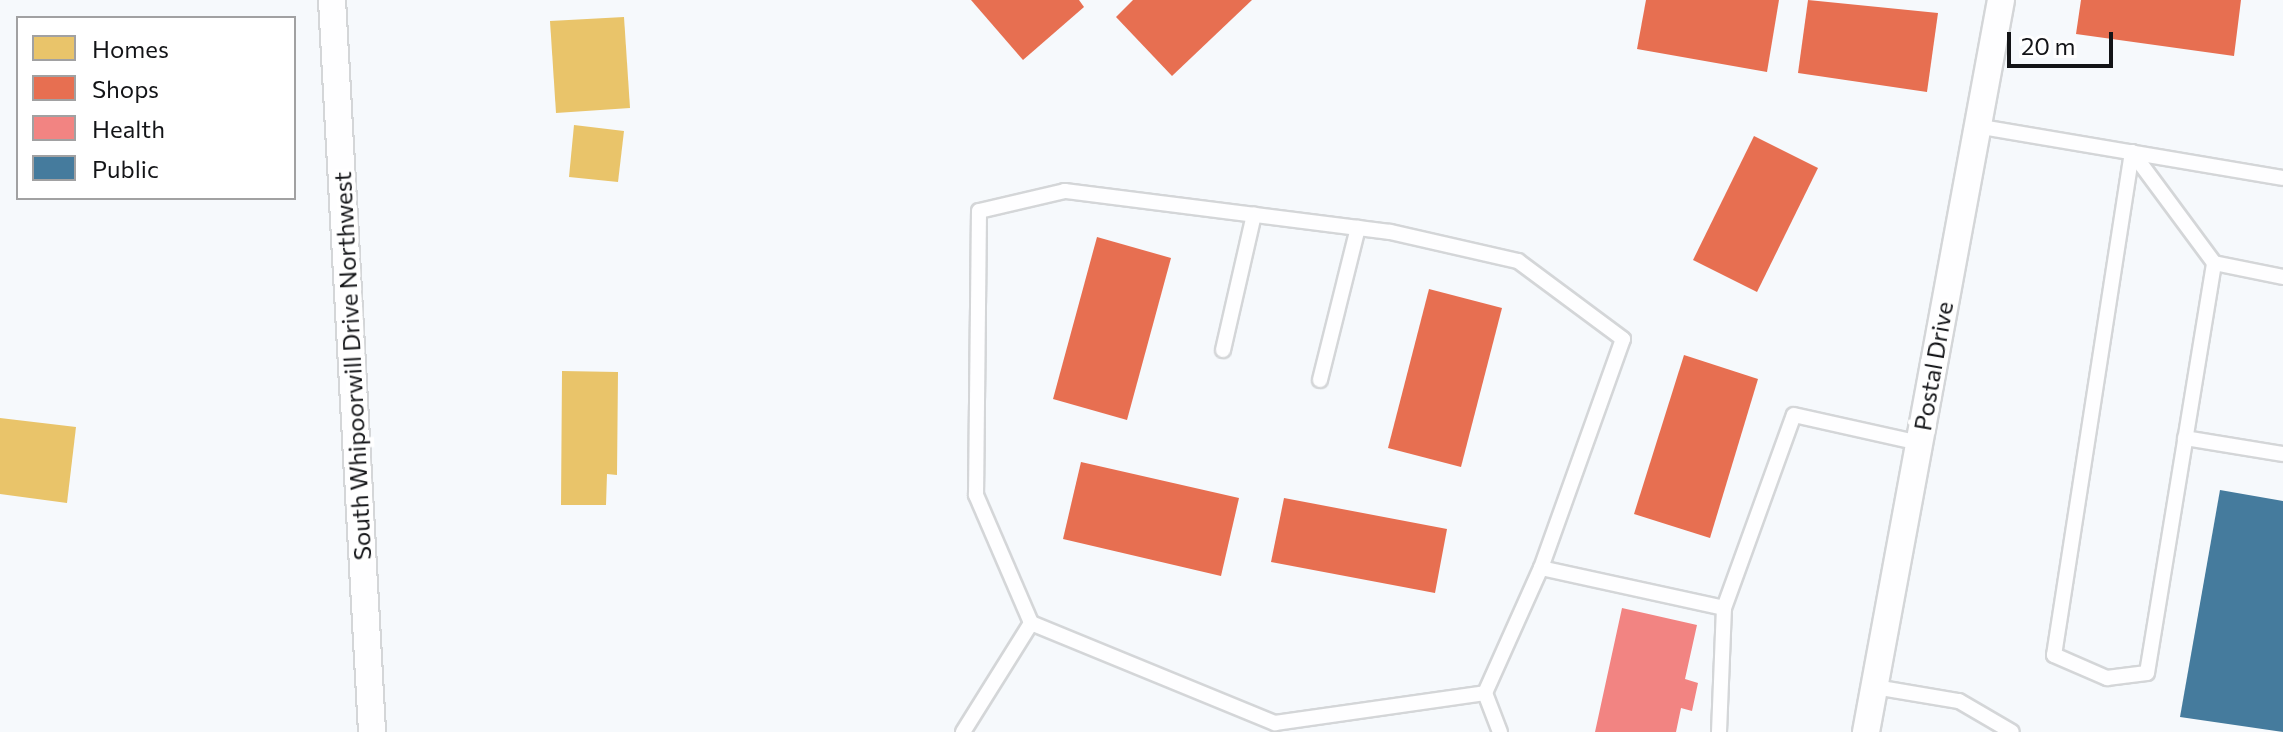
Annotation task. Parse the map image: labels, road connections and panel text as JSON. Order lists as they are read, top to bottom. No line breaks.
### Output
{"streets":{"street":["South Whipoorwill Drive Northwest","Postal Drive"]},"legend":["Homes","Shops","Health","Public"],"scale_bar":"20 m"}
